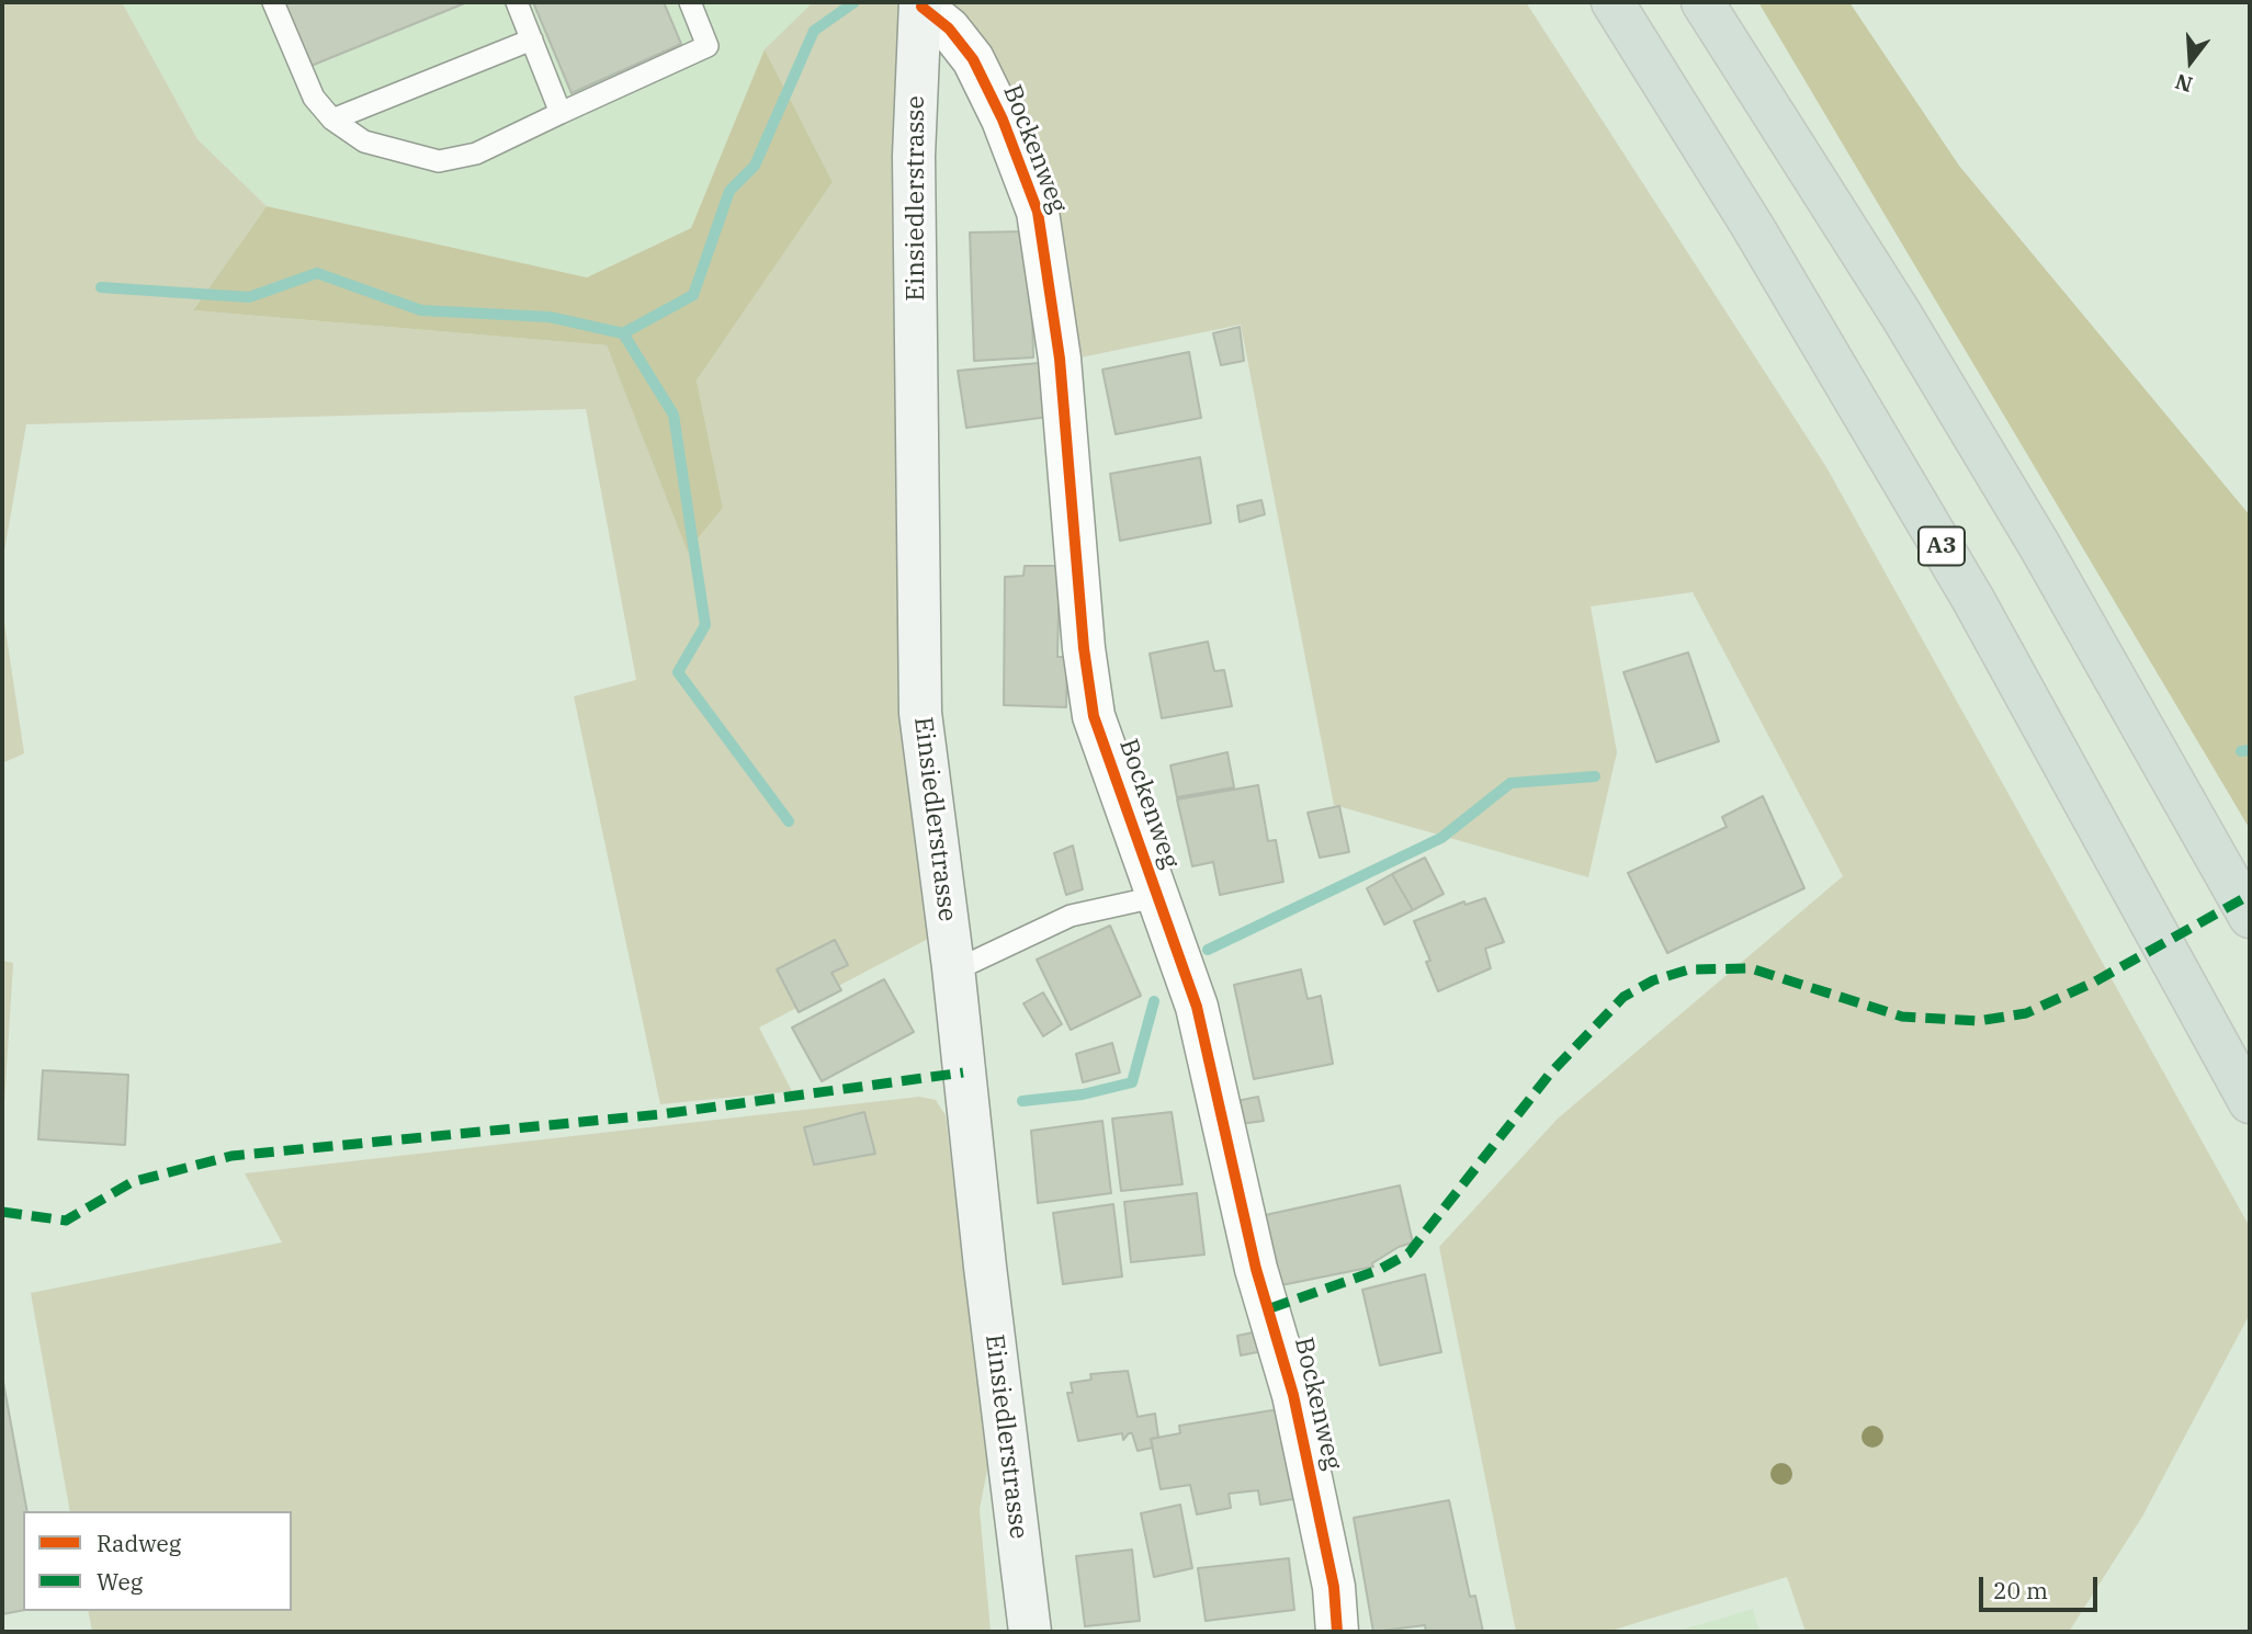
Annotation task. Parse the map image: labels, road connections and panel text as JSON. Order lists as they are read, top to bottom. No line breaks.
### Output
{"streets":{"highway":["A3"],"street":["Bockenweg","Einsiedlerstrasse"]},"crossings":[["Bockenweg","Einsiedlerstrasse"]],"legend":["Radweg","Weg"],"scale_bar":"20 m","north":"bottom"}
